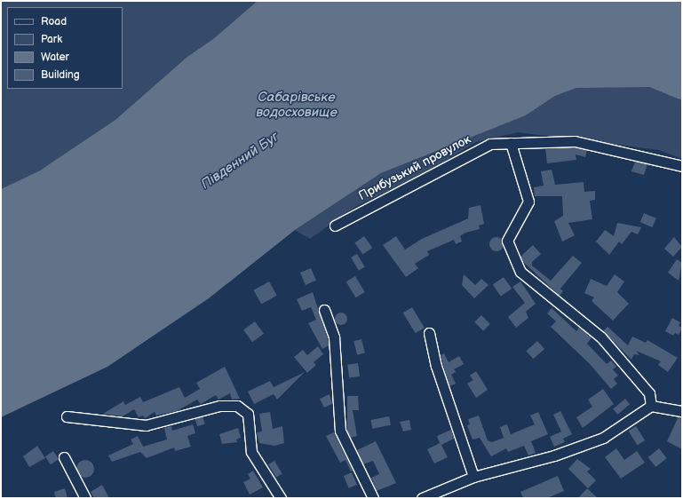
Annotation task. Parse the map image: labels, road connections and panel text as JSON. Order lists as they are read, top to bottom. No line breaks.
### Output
{"streets":{"street":["Прибузький провулок"]},"water":["Сабарівське водосховище","Південний Буг"],"legend":["Road","Park","Water","Building"]}
